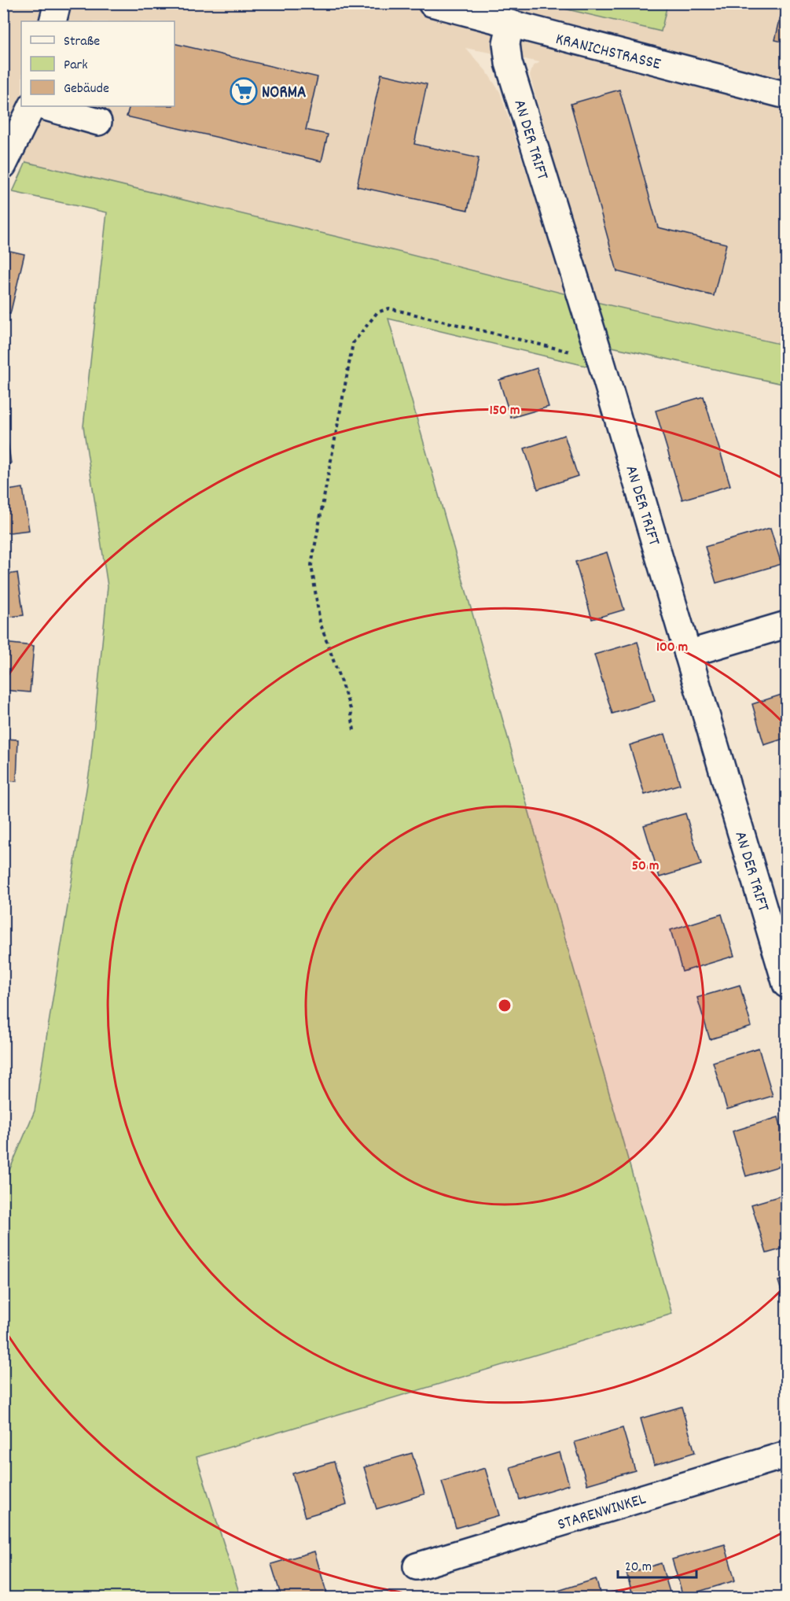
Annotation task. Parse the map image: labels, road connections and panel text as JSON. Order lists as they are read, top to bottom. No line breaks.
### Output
{"streets":{"street":["KRANICHSTRASSE","AN DER TRIFT","STARENWINKEL"]},"crossings":[["KRANICHSTRASSE","AN DER TRIFT"]],"places":{"supermarket":["NORMA"]},"legend":["Straße","Park","Gebäude"],"scale_bar":"20 m","rings":["150 m","100 m","50 m"]}
